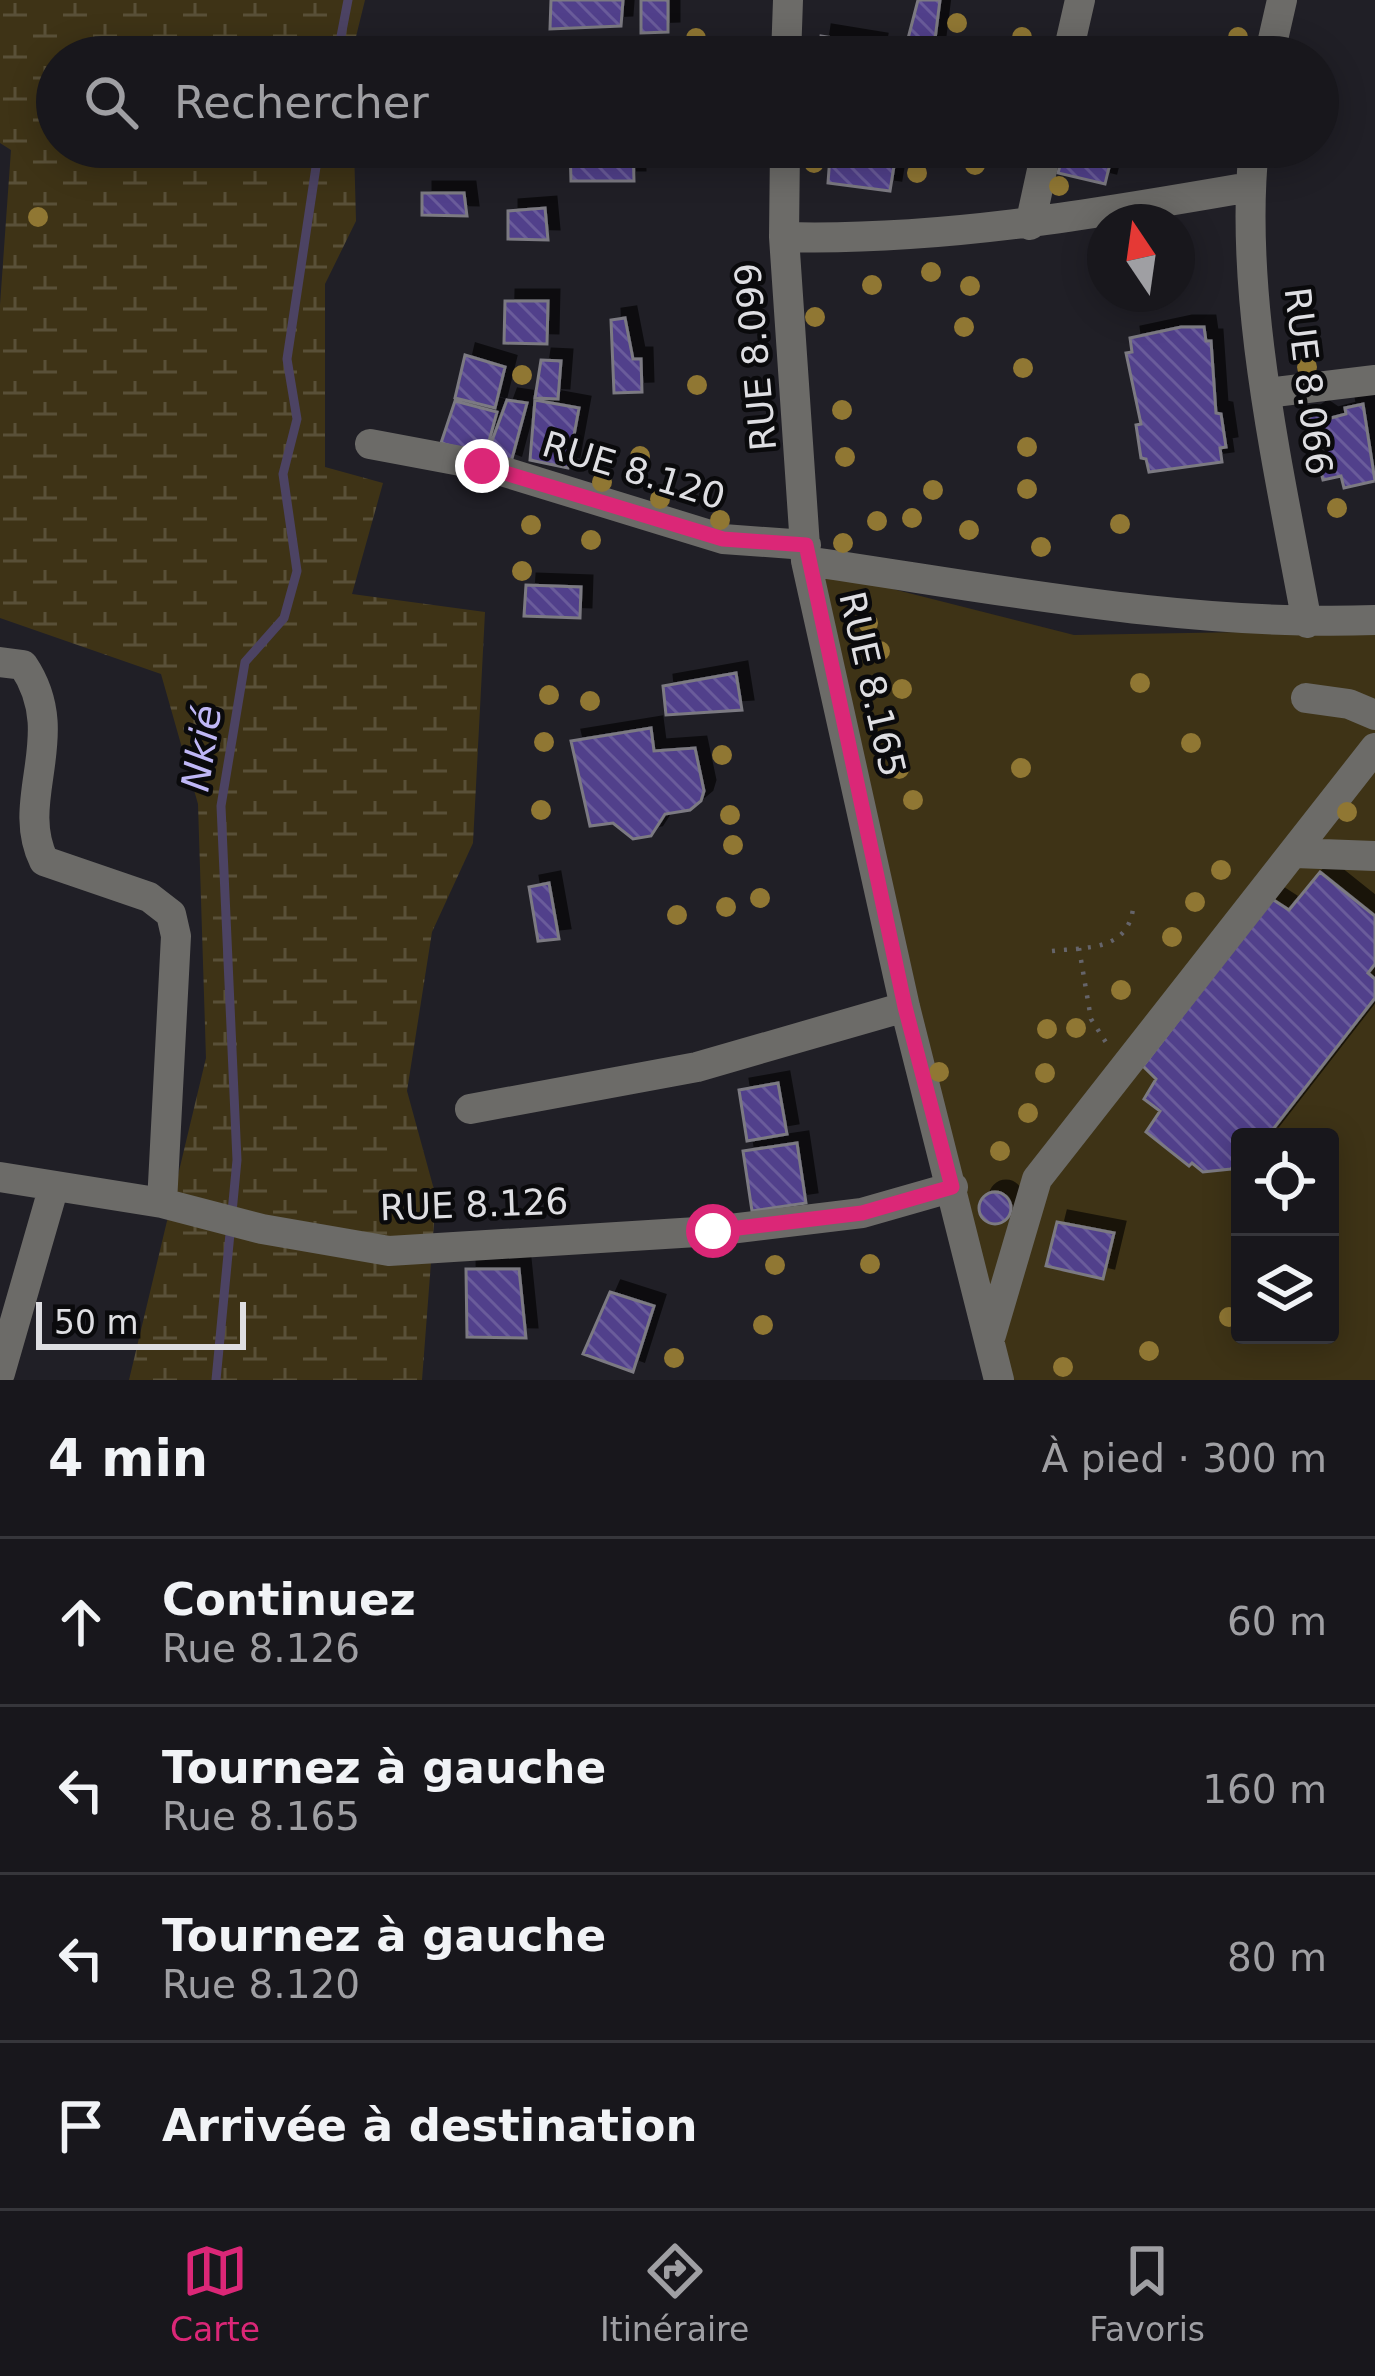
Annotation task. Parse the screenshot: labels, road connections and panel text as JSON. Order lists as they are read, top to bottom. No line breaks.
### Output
{"streets":{"street":["RUE 8.099","RUE 8.066","RUE 8.120","RUE 8.165","RUE 8.126"]},"crossings":[["RUE 8.099","RUE 8.120"],["RUE 8.099","RUE 8.165"],["RUE 8.066","RUE 8.165"],["RUE 8.120","RUE 8.165"],["RUE 8.165","RUE 8.126"]],"water":["Nkié"],"scale_bar":"50 m","north":"top","page":{"search":"Rechercher","scale":"50 m","heading":["4 min","À pied · 300 m"],"list":[["Continuez","Rue 8.126","60 m"],["Tournez à gauche","Rue 8.165","160 m"],["Tournez à gauche","Rue 8.120","80 m"],"Arrivée à destination"],"nav":["Carte","Itinéraire","Favoris"]}}
